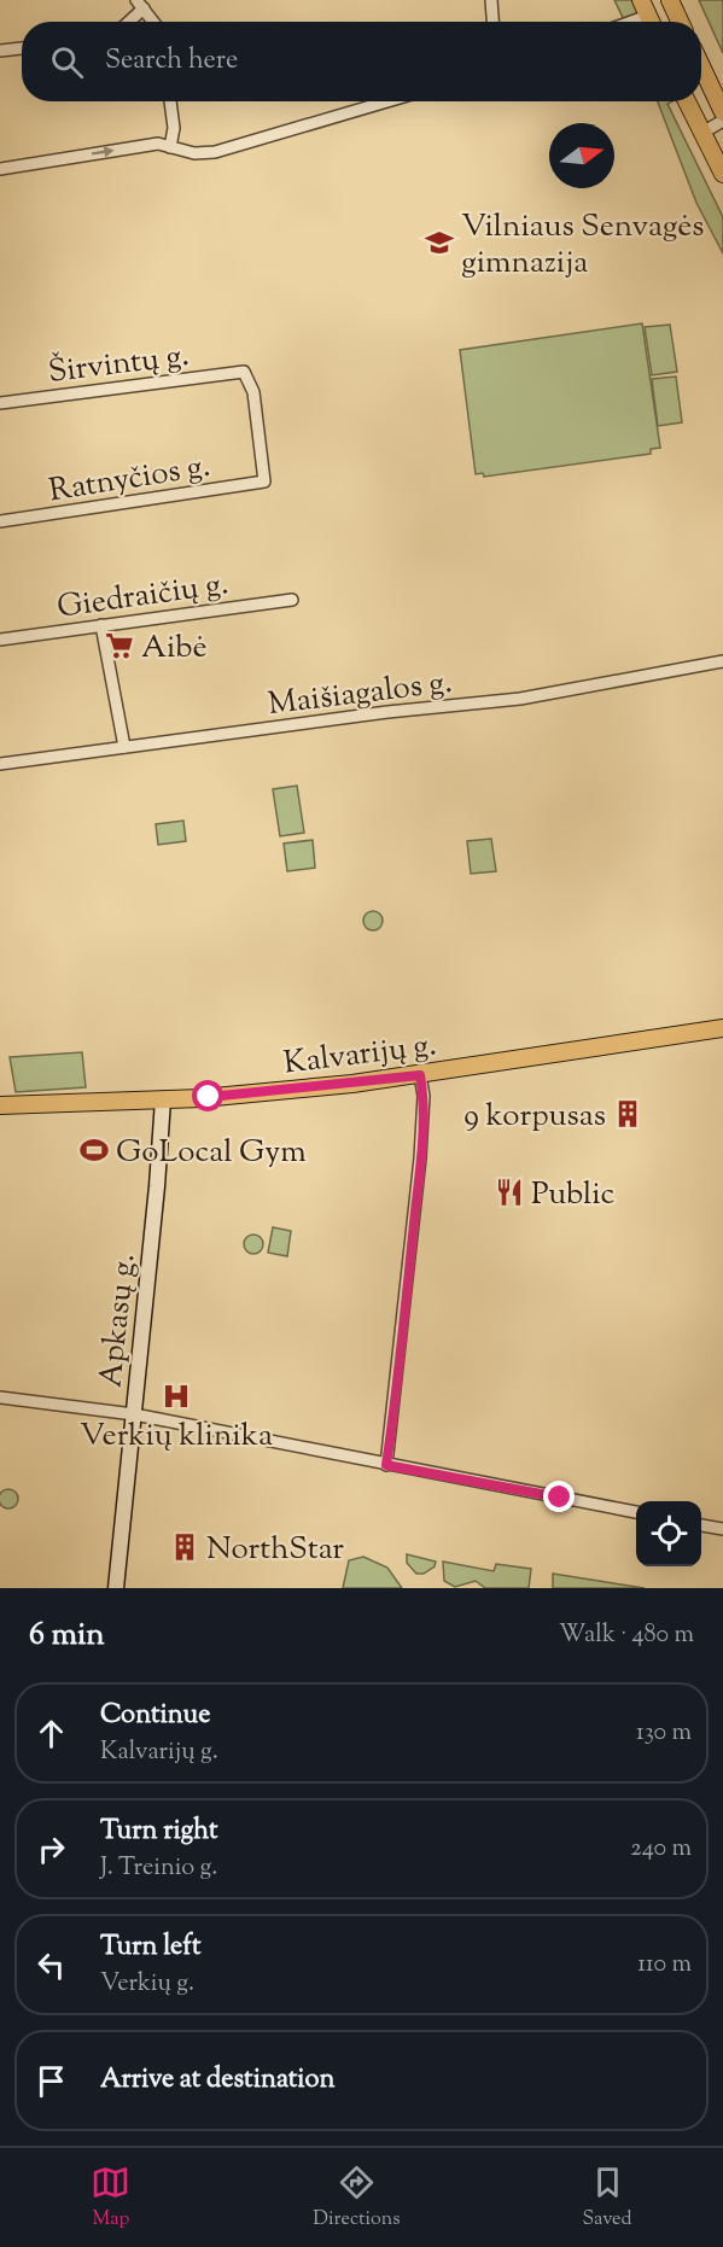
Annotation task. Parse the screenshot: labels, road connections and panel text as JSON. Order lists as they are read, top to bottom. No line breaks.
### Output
{"streets":{"main road":["Kalvarijų g.","Apkasų g."],"street":["Širvintų g.","Ratnyčios g.","Giedraičių g.","Maišiagalos g."]},"crossings":[["Širvintų g.","Ratnyčios g."],["Kalvarijų g.","Apkasų g."]],"places":{"school or university":["Vilniaus Senvagės gimnazija"],"supermarket":["Aibė"],"building":["9 korpusas","NorthStar"],"sports":["GoLocal Gym"],"restaurant":["Public"],"hospital":["Verkių klinika"]},"north":"right","page":{"search":"Search here","heading":["6 min","Walk · 480 m"],"list":[["Continue","Kalvarijų g.","130 m"],["Turn right","J. Treinio g.","240 m"],["Turn left","Verkių g.","110 m"],"Arrive at destination"],"nav":["Map","Directions","Saved"]}}
